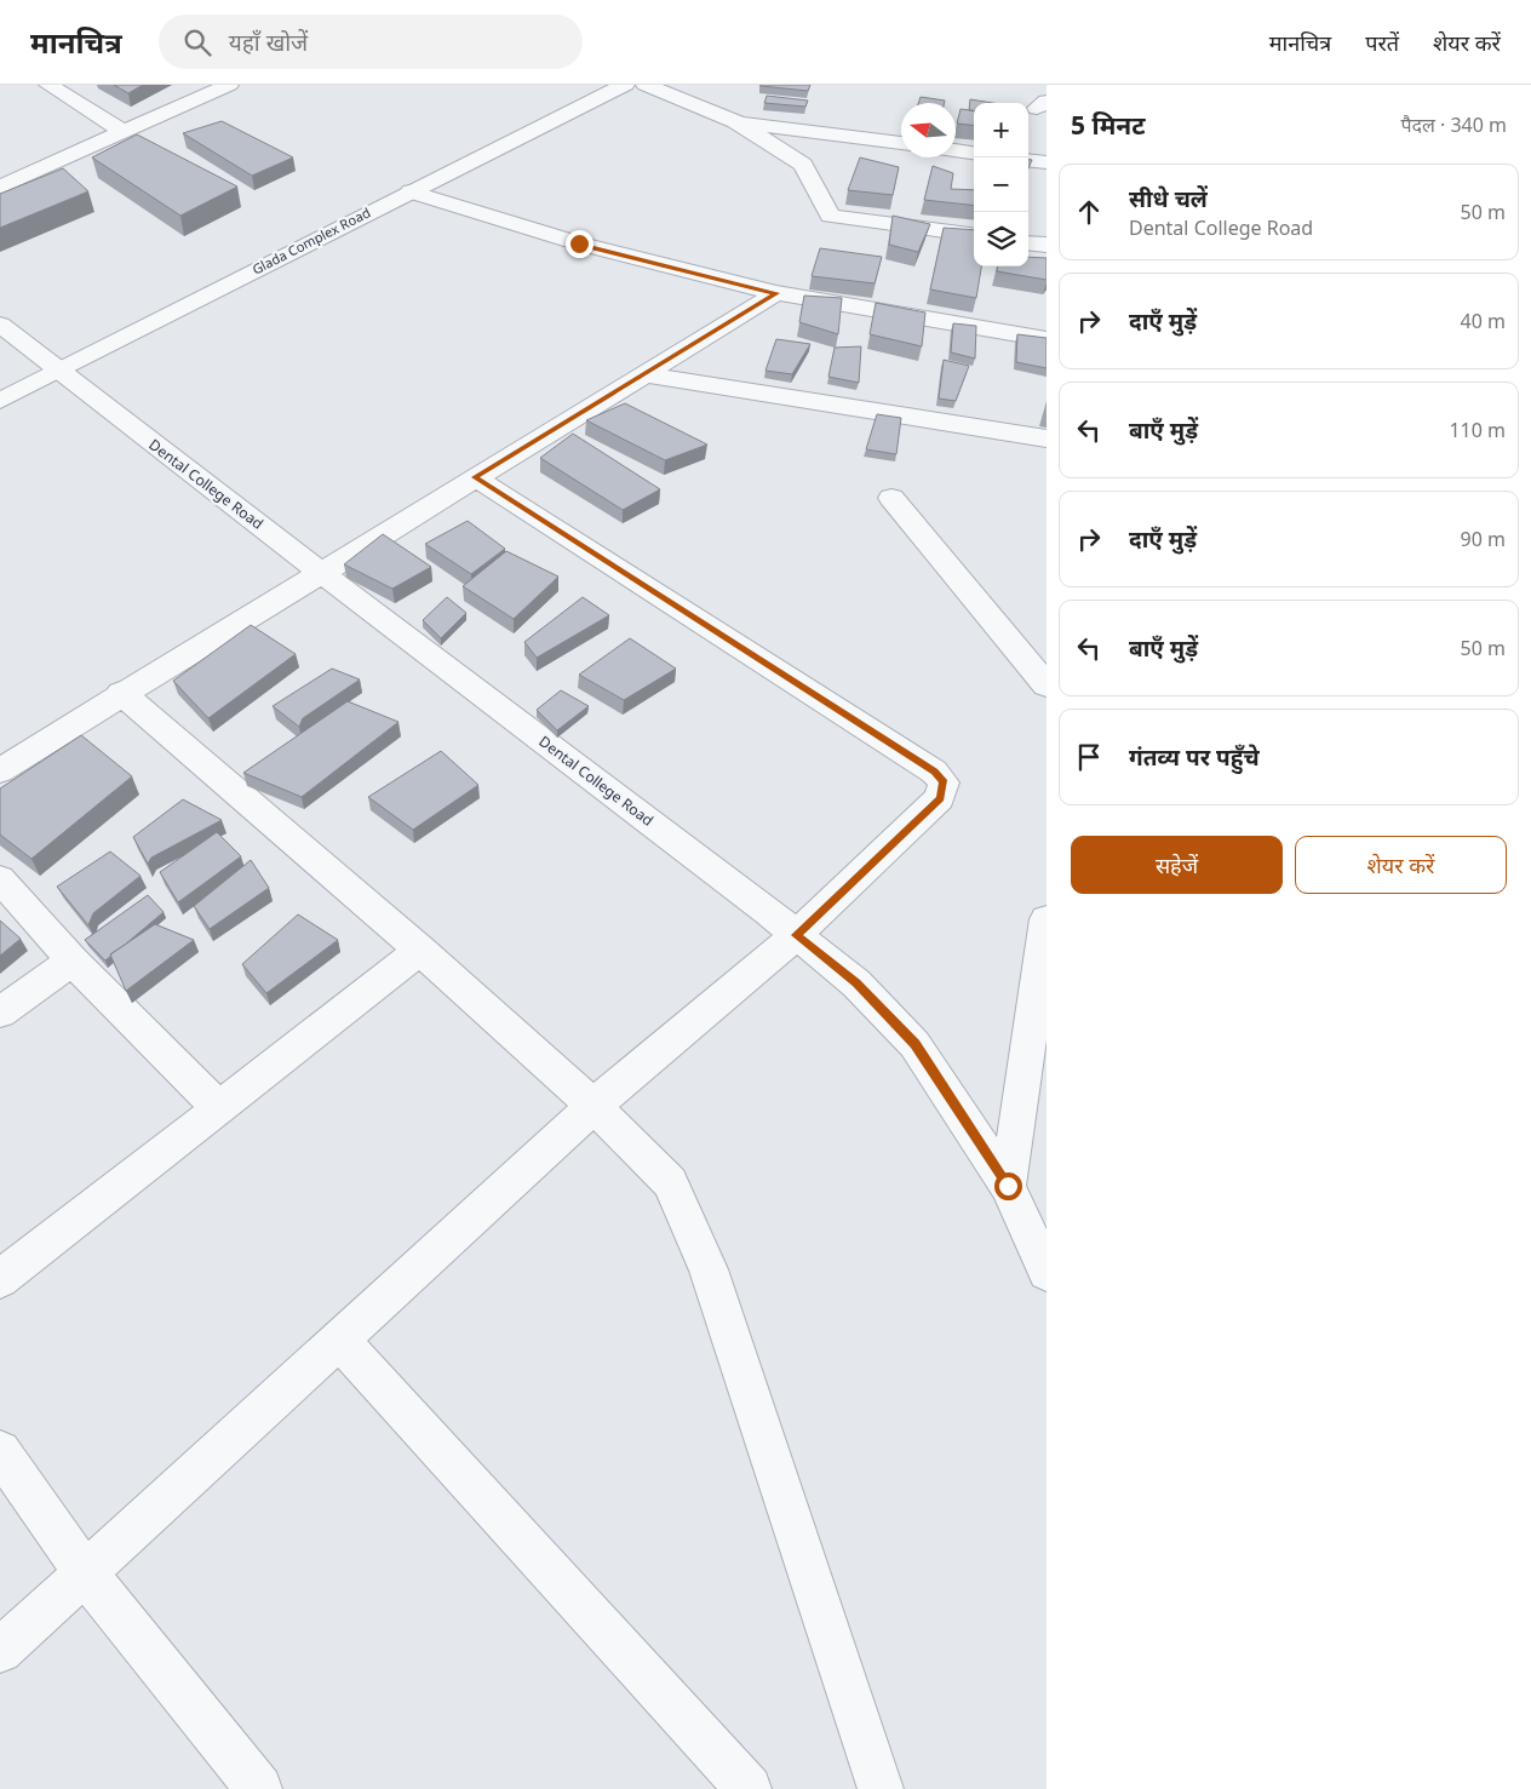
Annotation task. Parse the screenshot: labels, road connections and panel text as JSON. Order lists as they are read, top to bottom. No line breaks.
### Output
{"streets":{"street":["Glada Complex Road","Dental College Road"]},"crossings":[["Glada Complex Road","Dental College Road"]],"north":"left","page":{"header":"मानचित्र","search":"यहाँ खोजें","nav":["मानचित्र","परतें","शेयर करें"],"heading":["5 मिनट","पैदल · 340 m"],"map_buttons":["+","−"],"list":[["सीधे चलें","Dental College Road","50 m"],["दाएँ मुड़ें","40 m"],["बाएँ मुड़ें","110 m"],["दाएँ मुड़ें","90 m"],["बाएँ मुड़ें","50 m"],"गंतव्य पर पहुँचे"],"buttons":["सहेजें","शेयर करें"]}}
